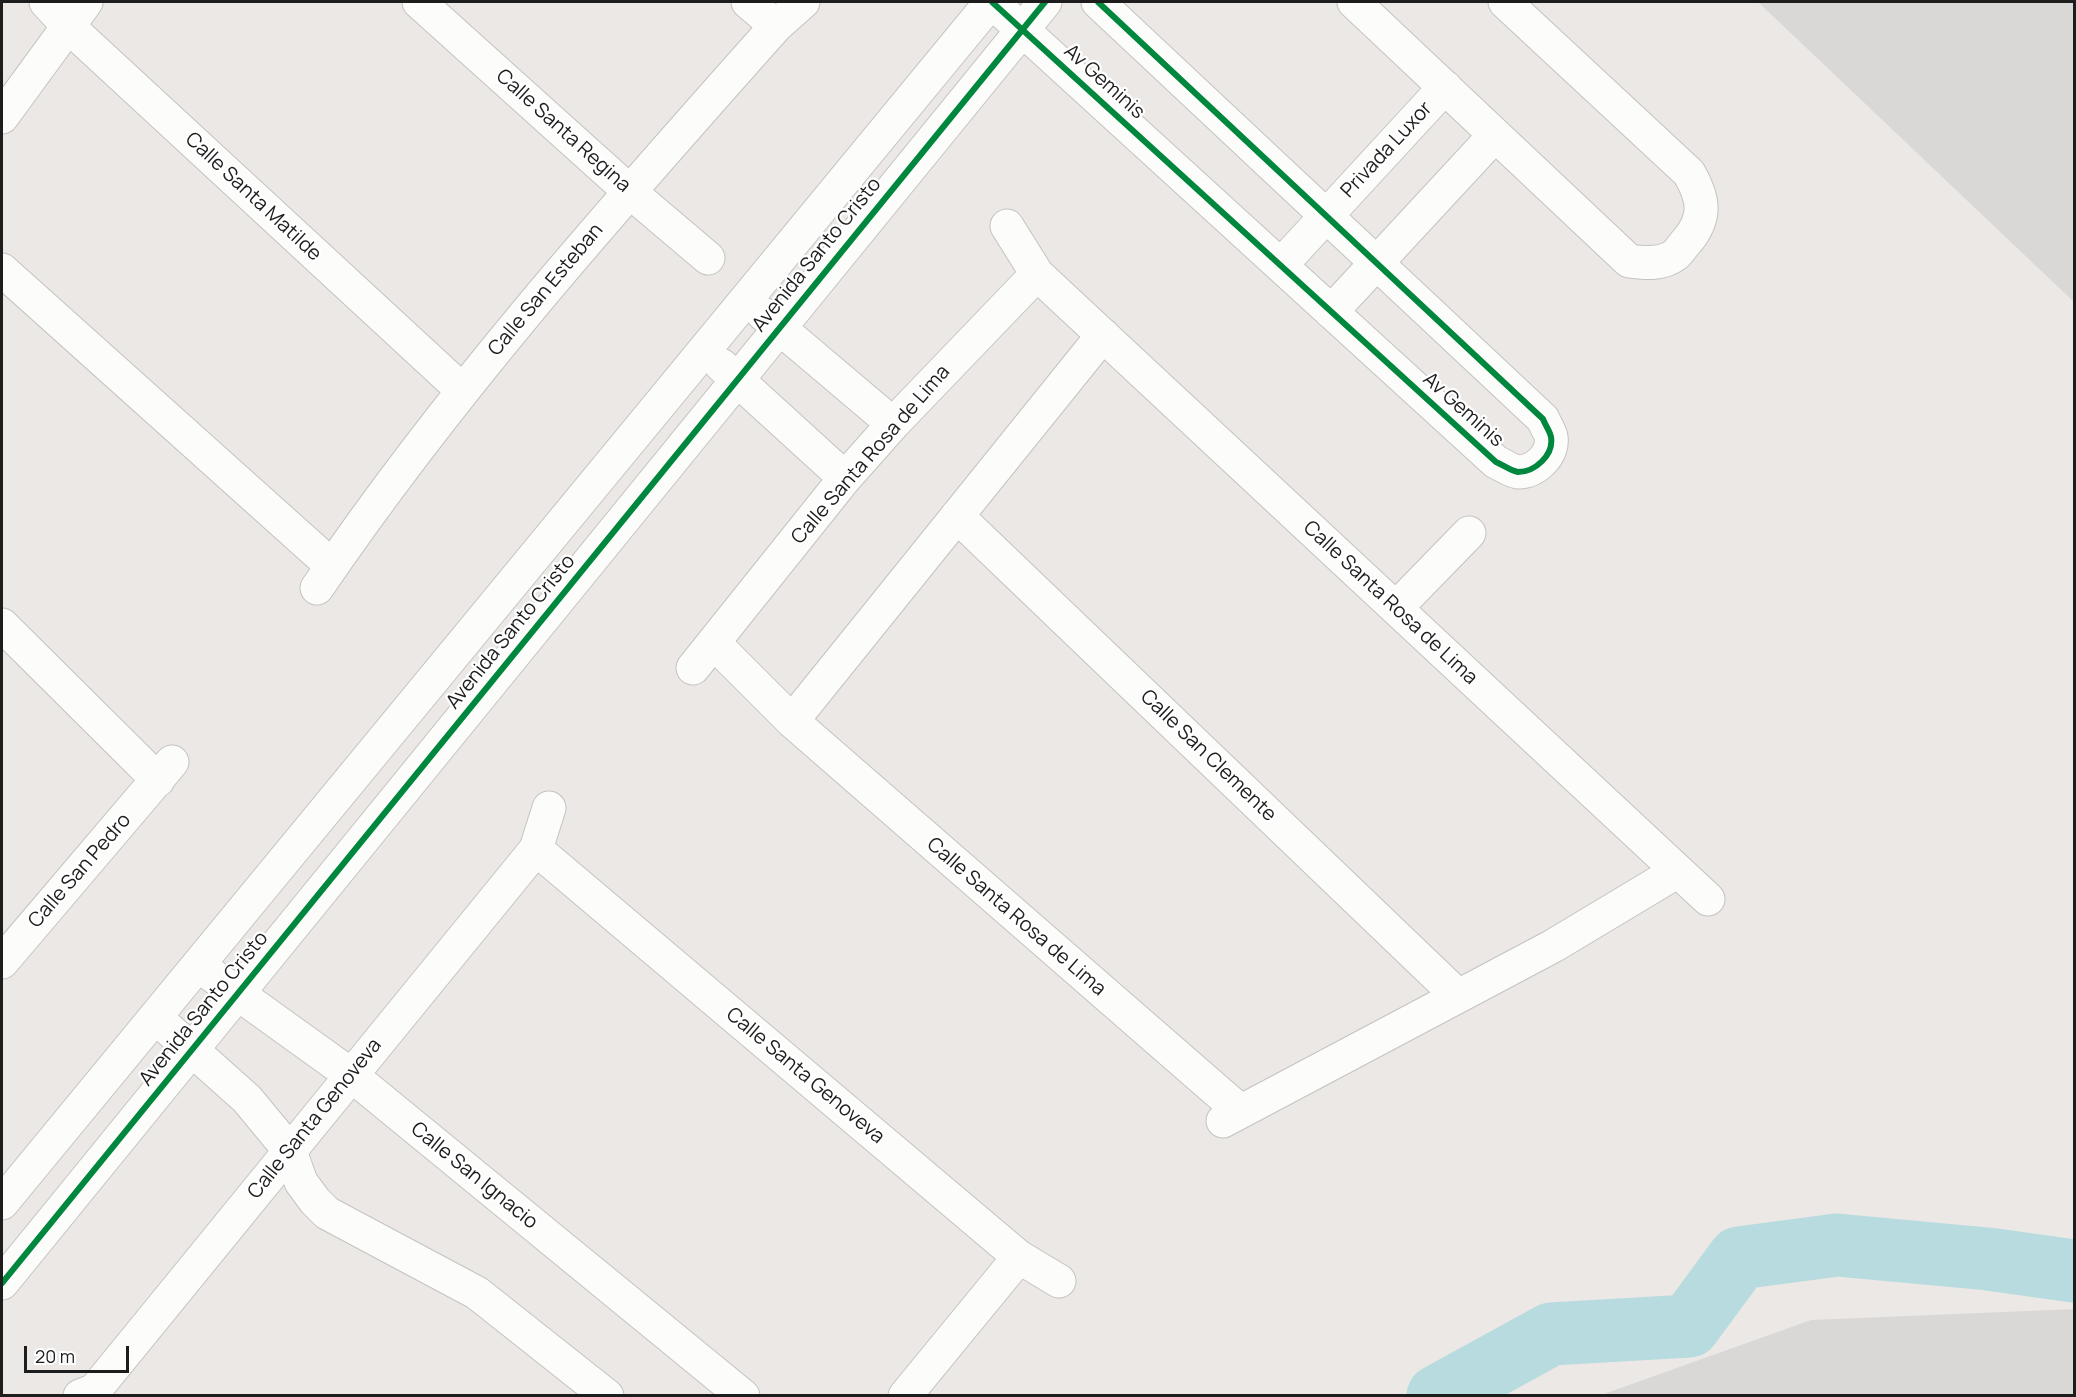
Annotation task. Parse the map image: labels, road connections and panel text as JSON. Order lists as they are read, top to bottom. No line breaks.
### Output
{"streets":{"street":["Av Geminis","Calle Santa Regina","Privada Luxor","Calle Santa Matilde","Avenida Santo Cristo","Calle San Esteban","Calle Santa Rosa de Lima","Calle San Clemente","Calle San Pedro","Calle Santa Genoveva","Calle San Ignacio"]},"crossings":[["Av Geminis","Privada Luxor"],["Av Geminis","Avenida Santo Cristo"],["Calle Santa Regina","Calle San Esteban"],["Calle Santa Matilde","Calle San Esteban"],["Avenida Santo Cristo","Calle San Ignacio"],["Calle Santa Rosa de Lima","Calle San Clemente"],["Calle Santa Genoveva","Calle San Ignacio"]],"scale_bar":"20 m"}
